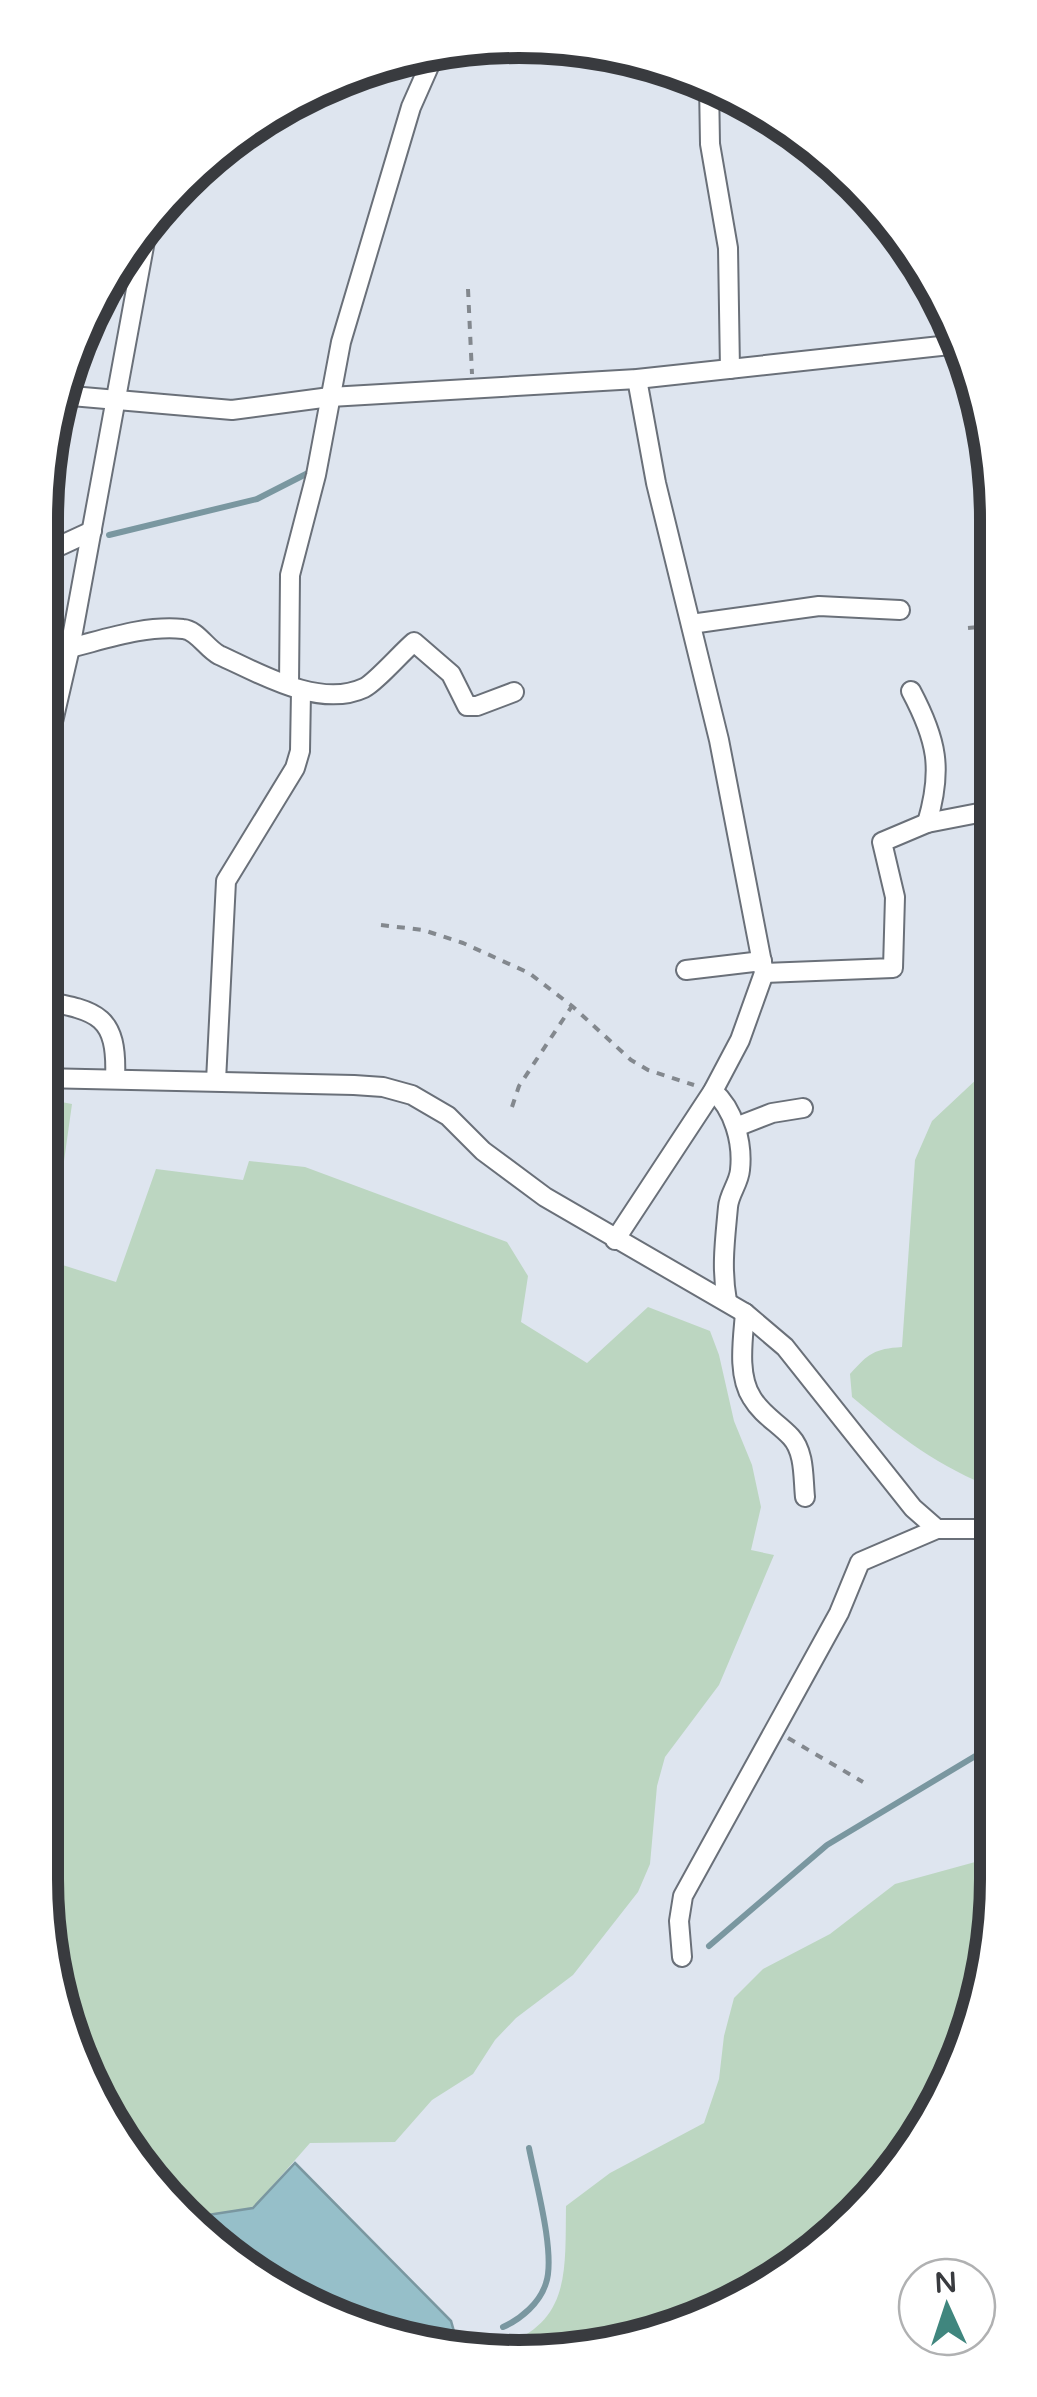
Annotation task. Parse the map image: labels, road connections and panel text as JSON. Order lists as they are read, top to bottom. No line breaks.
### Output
{"north":"top"}
